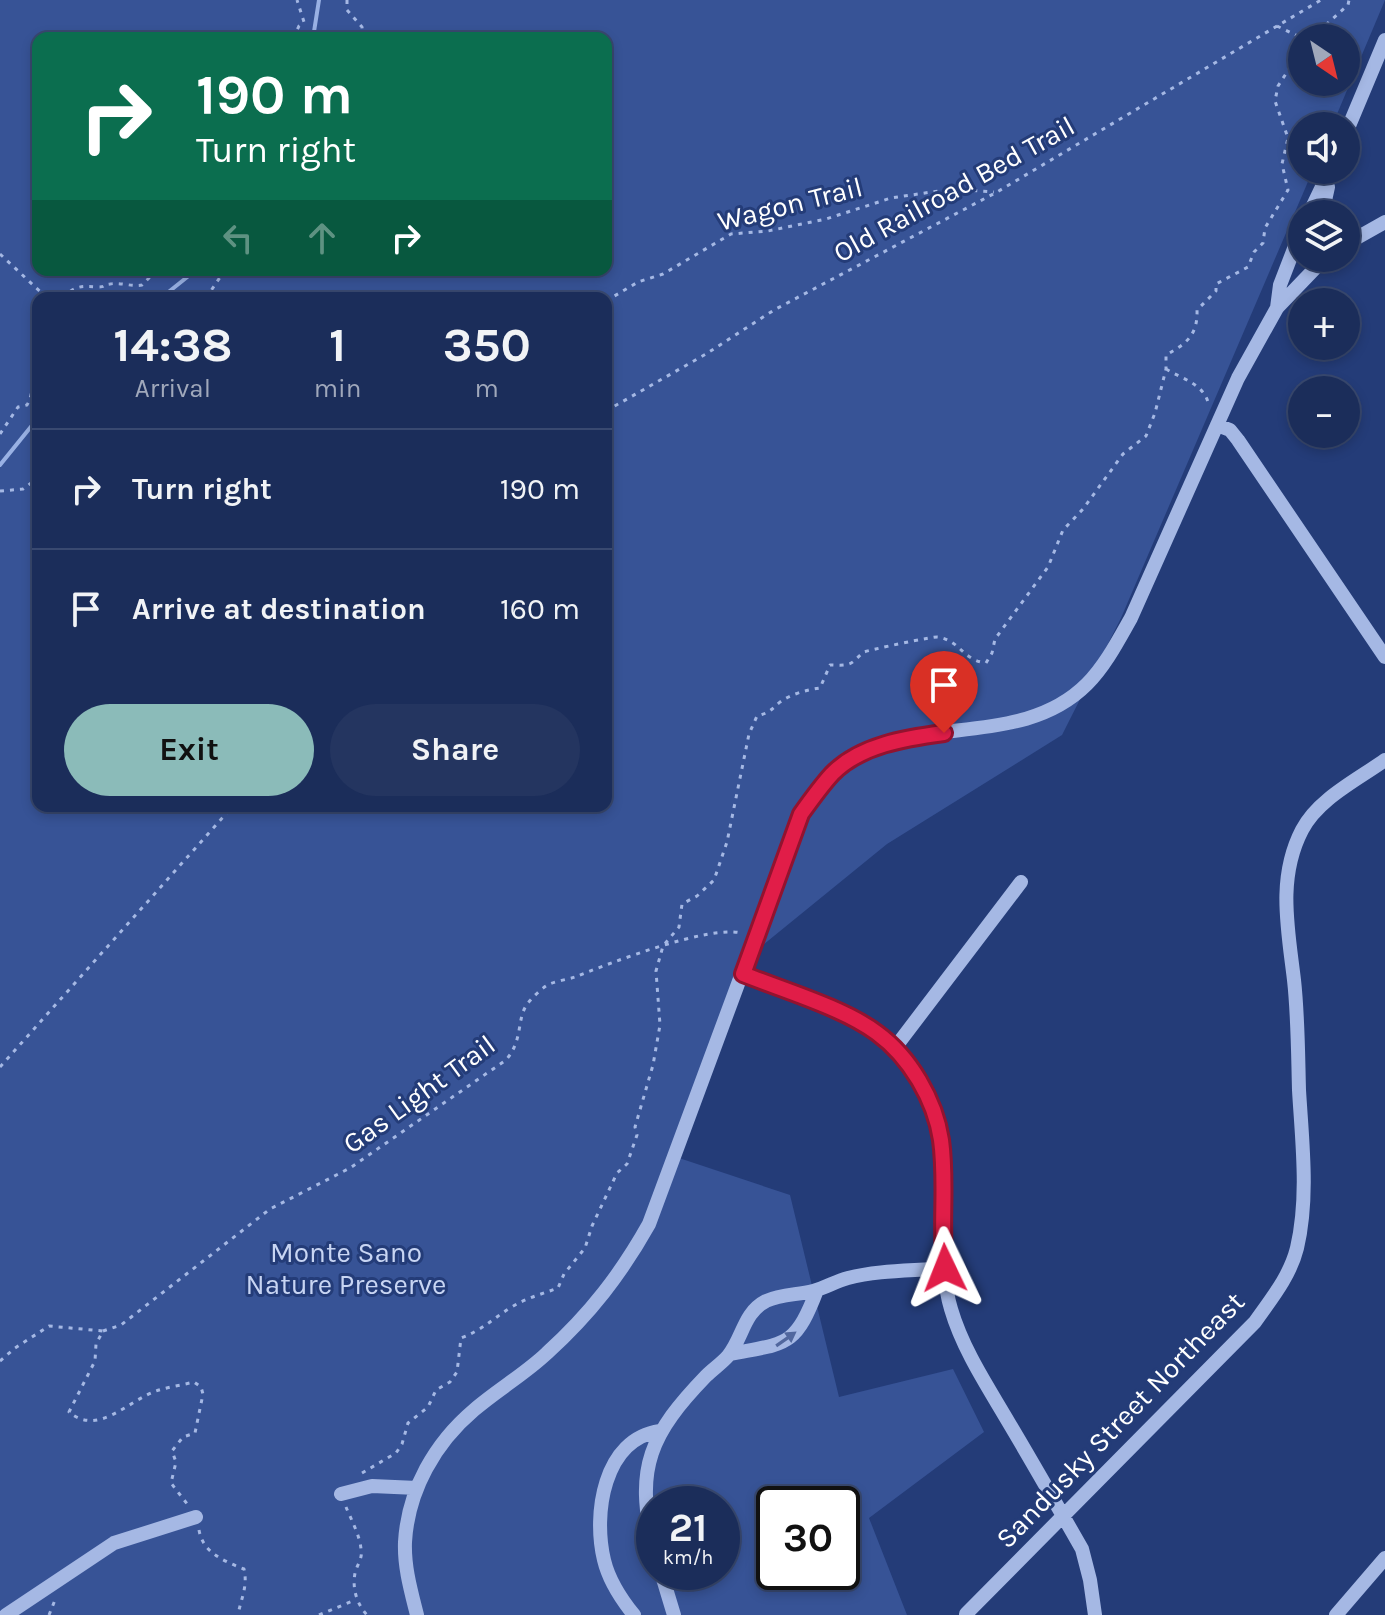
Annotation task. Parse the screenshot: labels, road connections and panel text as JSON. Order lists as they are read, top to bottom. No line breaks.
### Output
{"streets":{"street":["Sandusky Street Northeast"],"path":["Old Railroad Bed Trail","Wagon Trail","Gas Light Trail"]},"crossings":[["Old Railroad Bed Trail","Wagon Trail"]],"parks":["Monte Sano Nature Preserve"],"north":"bottom right","page":{"map_buttons":["+","−"],"turn":["190 m","Turn right"],"eta":["14:38","Arrival","1","min","350","m"],"list":[{"name":"Turn right","value":"190 m"},{"name":"Arrive at destination","value":"160 m"}],"buttons":["Exit","Share"],"speed":"21 km/h","limit":"30"}}
